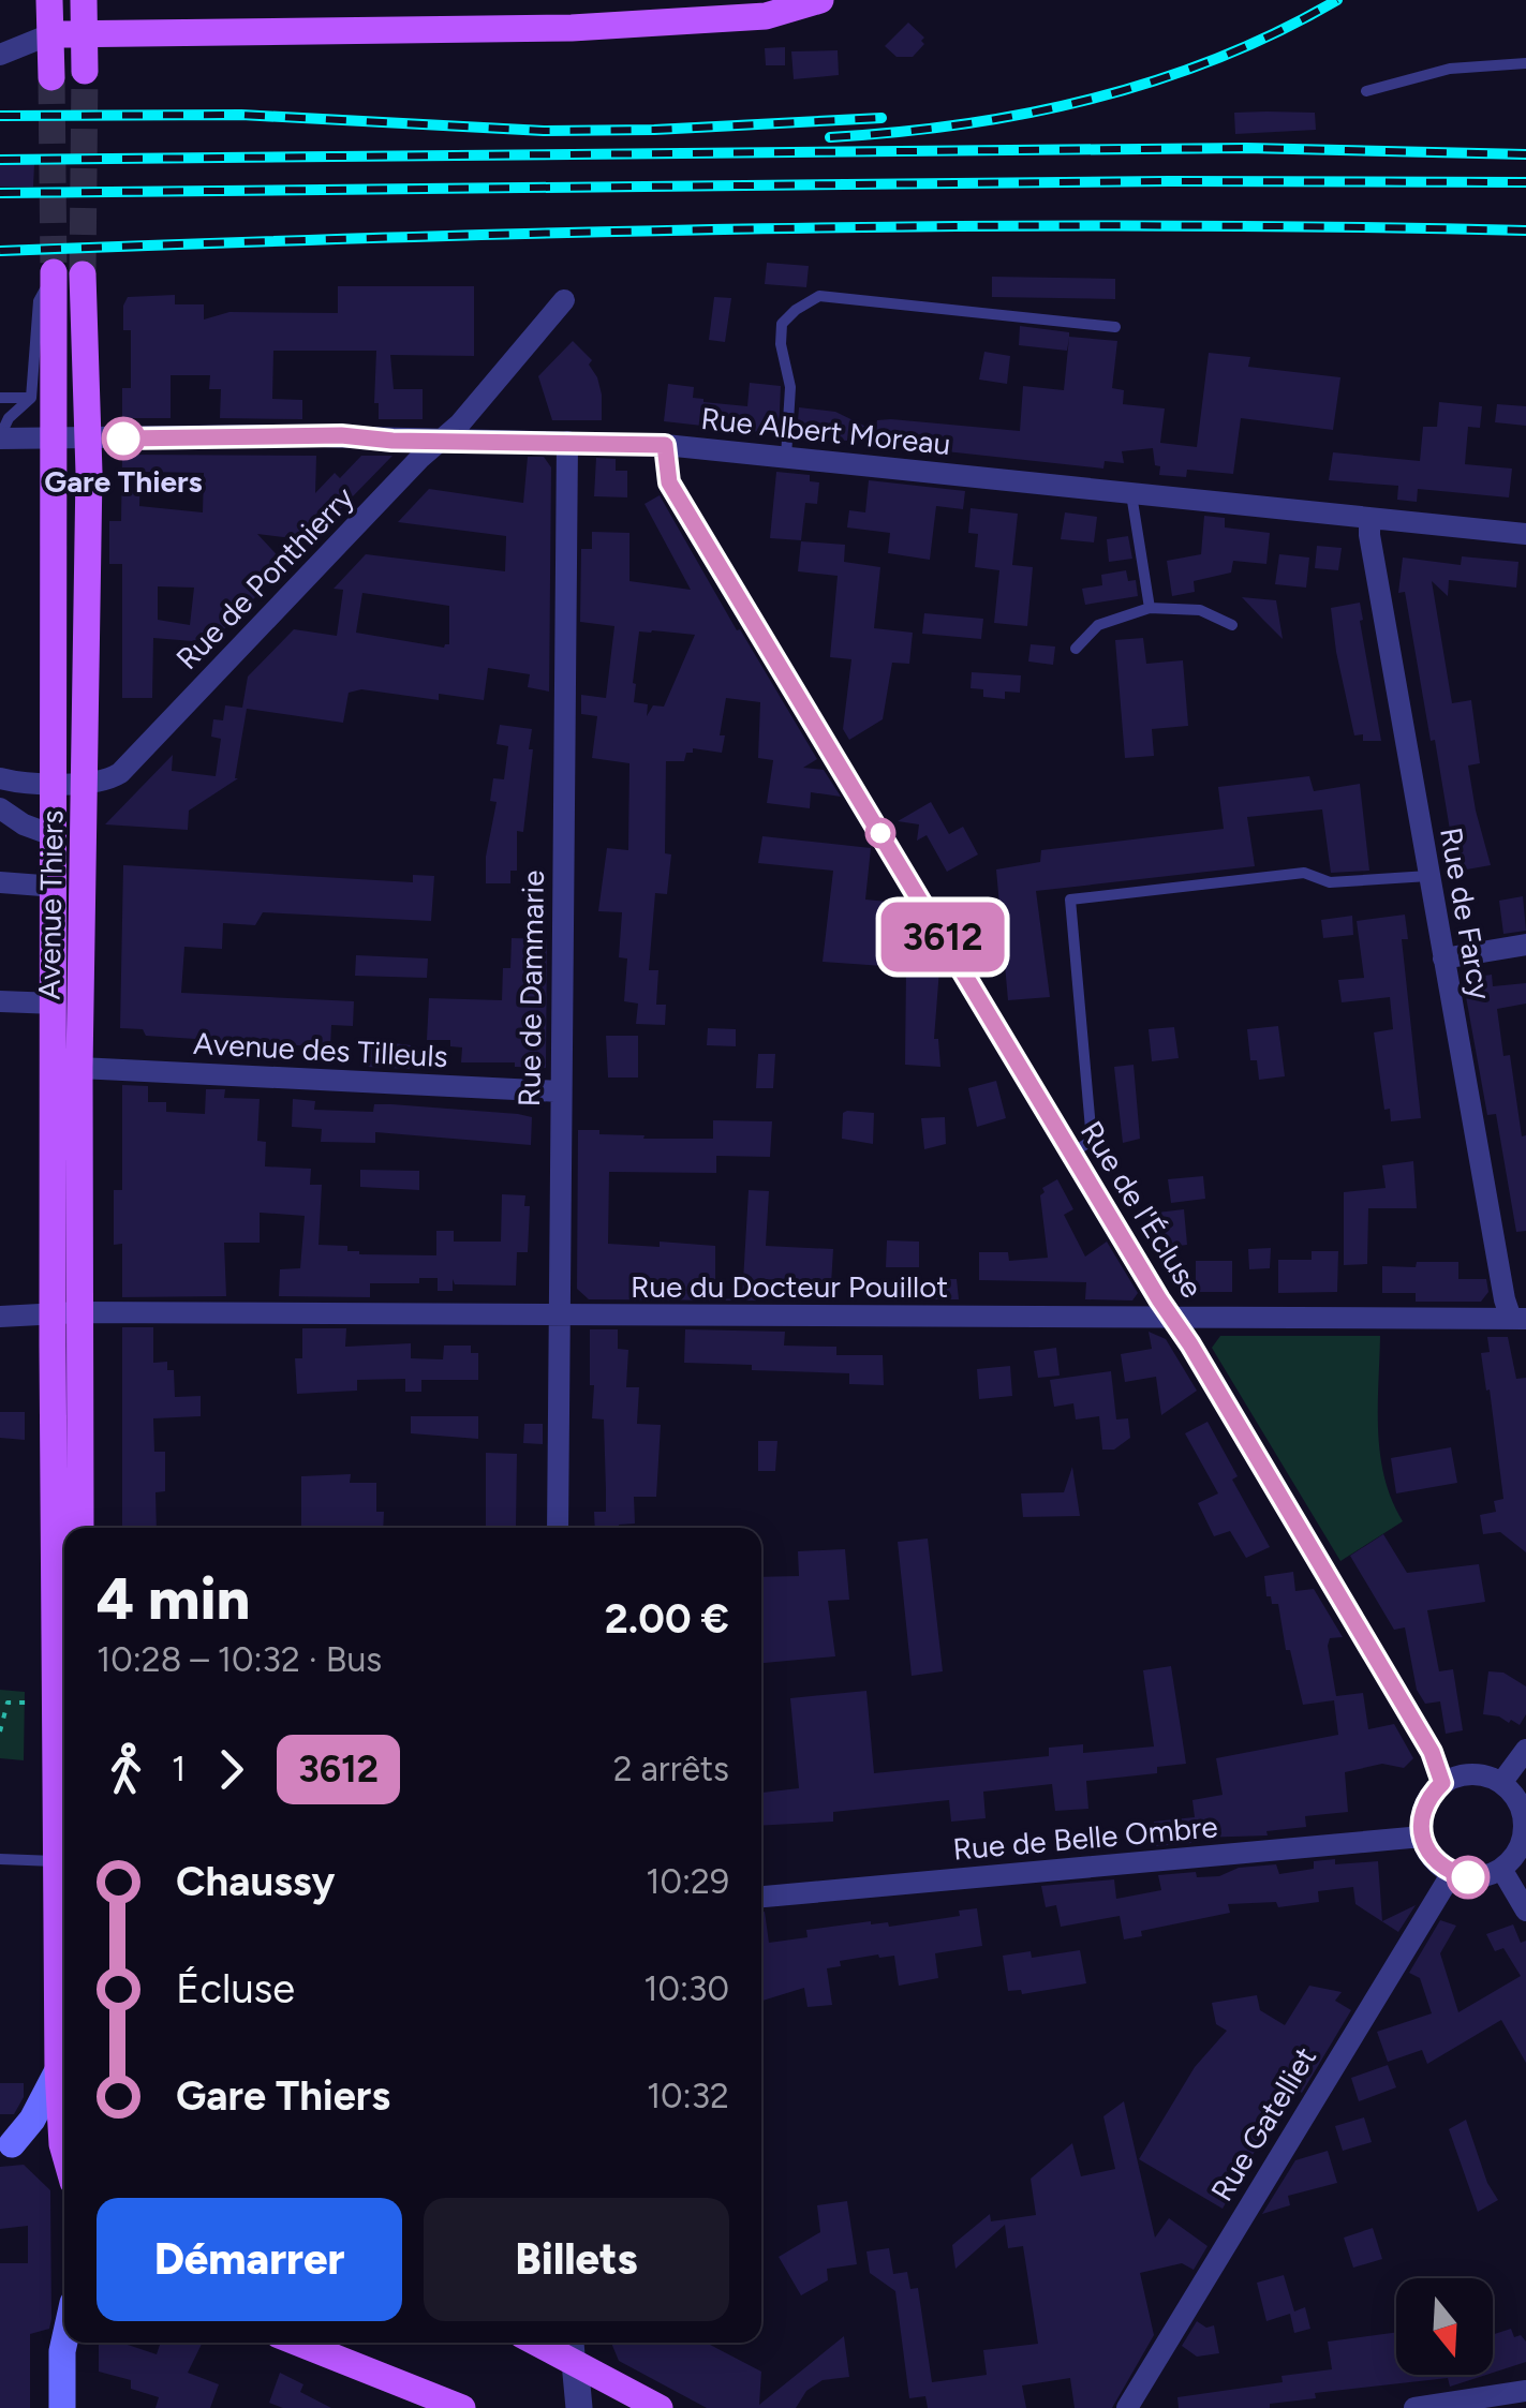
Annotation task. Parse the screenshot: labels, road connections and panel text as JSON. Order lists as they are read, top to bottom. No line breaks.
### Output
{"streets":{"main road":["Avenue Thiers"],"street":["Rue Albert Moreau","Rue de Ponthierry","Rue de Farcy","Rue de Dammarie","Avenue des Tilleuls","Rue de l'Écluse","Rue du Docteur Pouillot","Rue de Belle Ombre","Rue Gatelliet"]},"crossings":[["Rue Albert Moreau","Rue de Ponthierry"],["Rue Albert Moreau","Avenue Thiers"],["Rue Albert Moreau","Rue de Farcy"],["Rue Albert Moreau","Rue de Dammarie"],["Rue Albert Moreau","Rue de l'Écluse"],["Rue de Ponthierry","Avenue Thiers"],["Avenue Thiers","Avenue des Tilleuls"],["Avenue Thiers","Rue du Docteur Pouillot"],["Rue de Farcy","Rue du Docteur Pouillot"],["Rue de Dammarie","Avenue des Tilleuls"],["Rue de Dammarie","Rue du Docteur Pouillot"],["Rue de l'Écluse","Rue du Docteur Pouillot"],["Rue de l'Écluse","Rue de Belle Ombre"],["Rue de l'Écluse","Rue Gatelliet"],["Rue de Belle Ombre","Rue Gatelliet"]],"places":["Gare Thiers"],"lines":["bus line 3612"],"north":"bottom","page":{"on_map":"3612","heading":["4 min","10:28 – 10:32 · Bus","2.00 €"],"legs":["1","3612","2 arrêts"],"list":[{"name":"Chaussy","value":"10:29"},{"name":"Écluse","value":"10:30"},{"name":"Gare Thiers","value":"10:32"}],"buttons":["Démarrer","Billets"]}}
